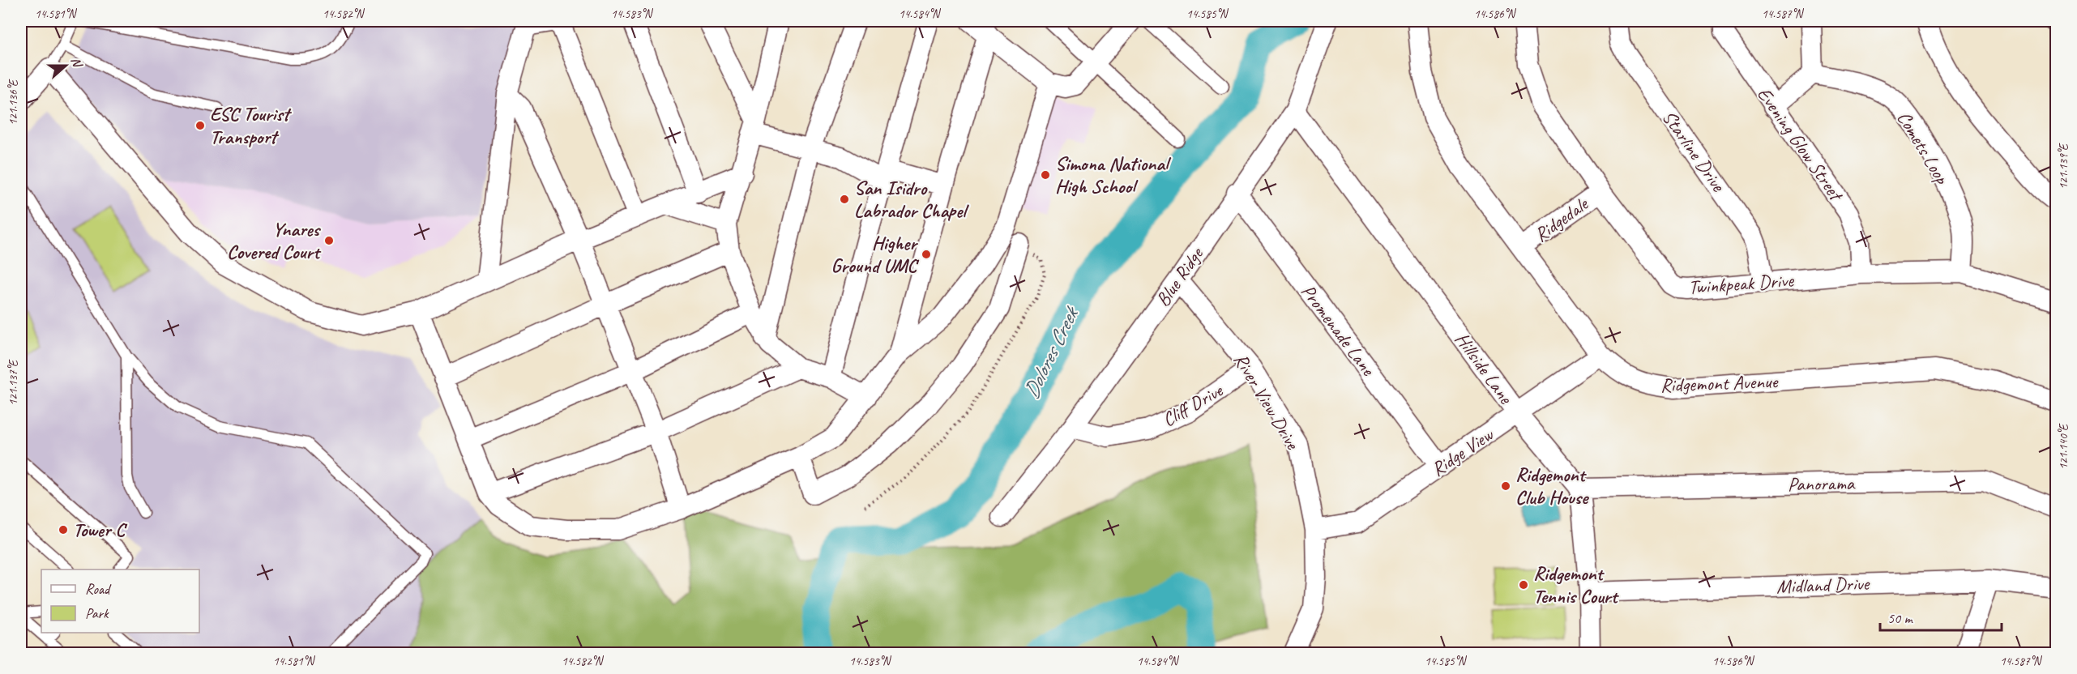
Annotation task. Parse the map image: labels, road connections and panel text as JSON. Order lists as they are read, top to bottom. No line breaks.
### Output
{"streets":{"street":["Evening Glow Street","Comets Loop","Starline Drive","Ridgedale","Blue Ridge","Twinkpeak Drive","Promenade Lane","Hillside Lane","Ridgemont Avenue","River View Drive","Cliff Drive","Ridge View","Panorama","Midland Drive"]},"crossings":[["Evening Glow Street","Twinkpeak Drive"],["Comets Loop","Twinkpeak Drive"],["Starline Drive","Twinkpeak Drive"],["Ridgedale","Twinkpeak Drive"],["Ridgedale","Ridgemont Avenue"],["Blue Ridge","Promenade Lane"],["Blue Ridge","Hillside Lane"],["Blue Ridge","River View Drive"],["Blue Ridge","Cliff Drive"],["Promenade Lane","Ridge View"],["Hillside Lane","Ridge View"],["Hillside Lane","Panorama"],["Ridgemont Avenue","Ridge View"],["River View Drive","Cliff Drive"],["River View Drive","Ridge View"]],"water":["Dolores Creek"],"places":["ESC Tourist Transport","Simona National High School","San Isidro Labrador Chapel","Ynares Covered Court","Higher Ground UMC","Ridgemont Club House","Tower C","Ridgemont Tennis Court"],"legend":["Road","Park"],"scale_bar":"50 m","north":"right","coordinates":["14.581°N","14.582°N","14.583°N","14.584°N","14.585°N","14.586°N","14.587°N","121.136°E","121.139°E","121.137°E","121.140°E"]}
